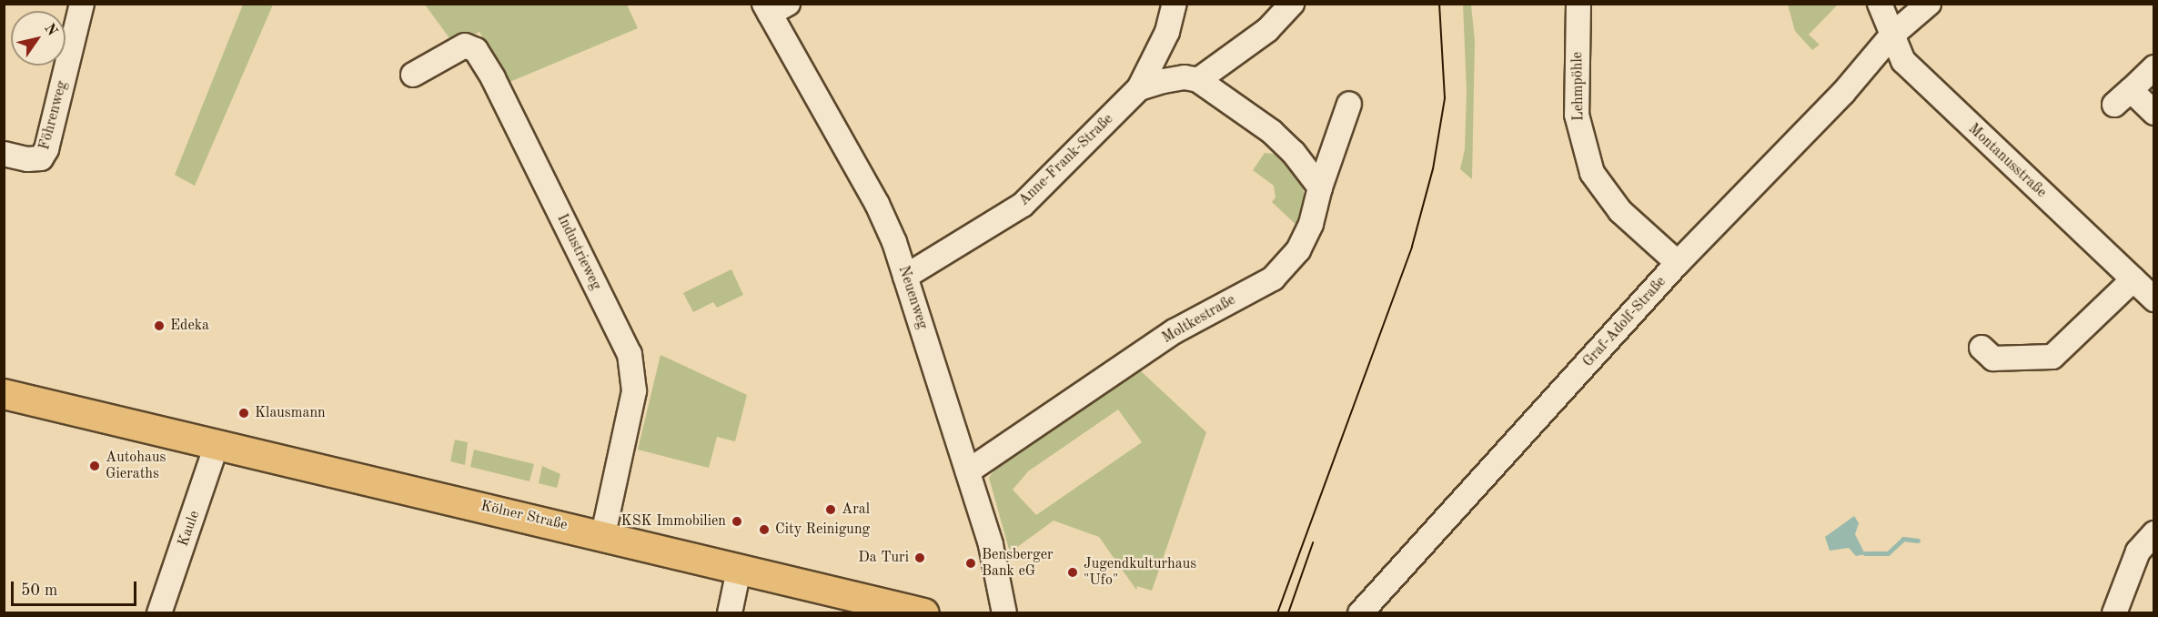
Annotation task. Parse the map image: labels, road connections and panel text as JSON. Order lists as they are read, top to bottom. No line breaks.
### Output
{"streets":{"main road":["Kölner Straße"],"street":["Lehmpöhle","Föhrenweg","Anne-Frank-Straße","Montanusstraße","Industrieweg","Neuenweg","Moltkestraße","Graf-Adolf-Straße","Kaule"]},"crossings":[["Lehmpöhle","Graf-Adolf-Straße"],["Anne-Frank-Straße","Neuenweg"],["Montanusstraße","Graf-Adolf-Straße"],["Industrieweg","Kölner Straße"],["Neuenweg","Moltkestraße"],["Kölner Straße","Kaule"]],"places":["Edeka","Klausmann","Autohaus Gieraths","Aral","KSK Immobilien","City Reinigung","Da Turi","Bensberger Bank eG","Jugendkulturhaus \"Ufo\""],"scale_bar":"50 m","north":"top right"}
